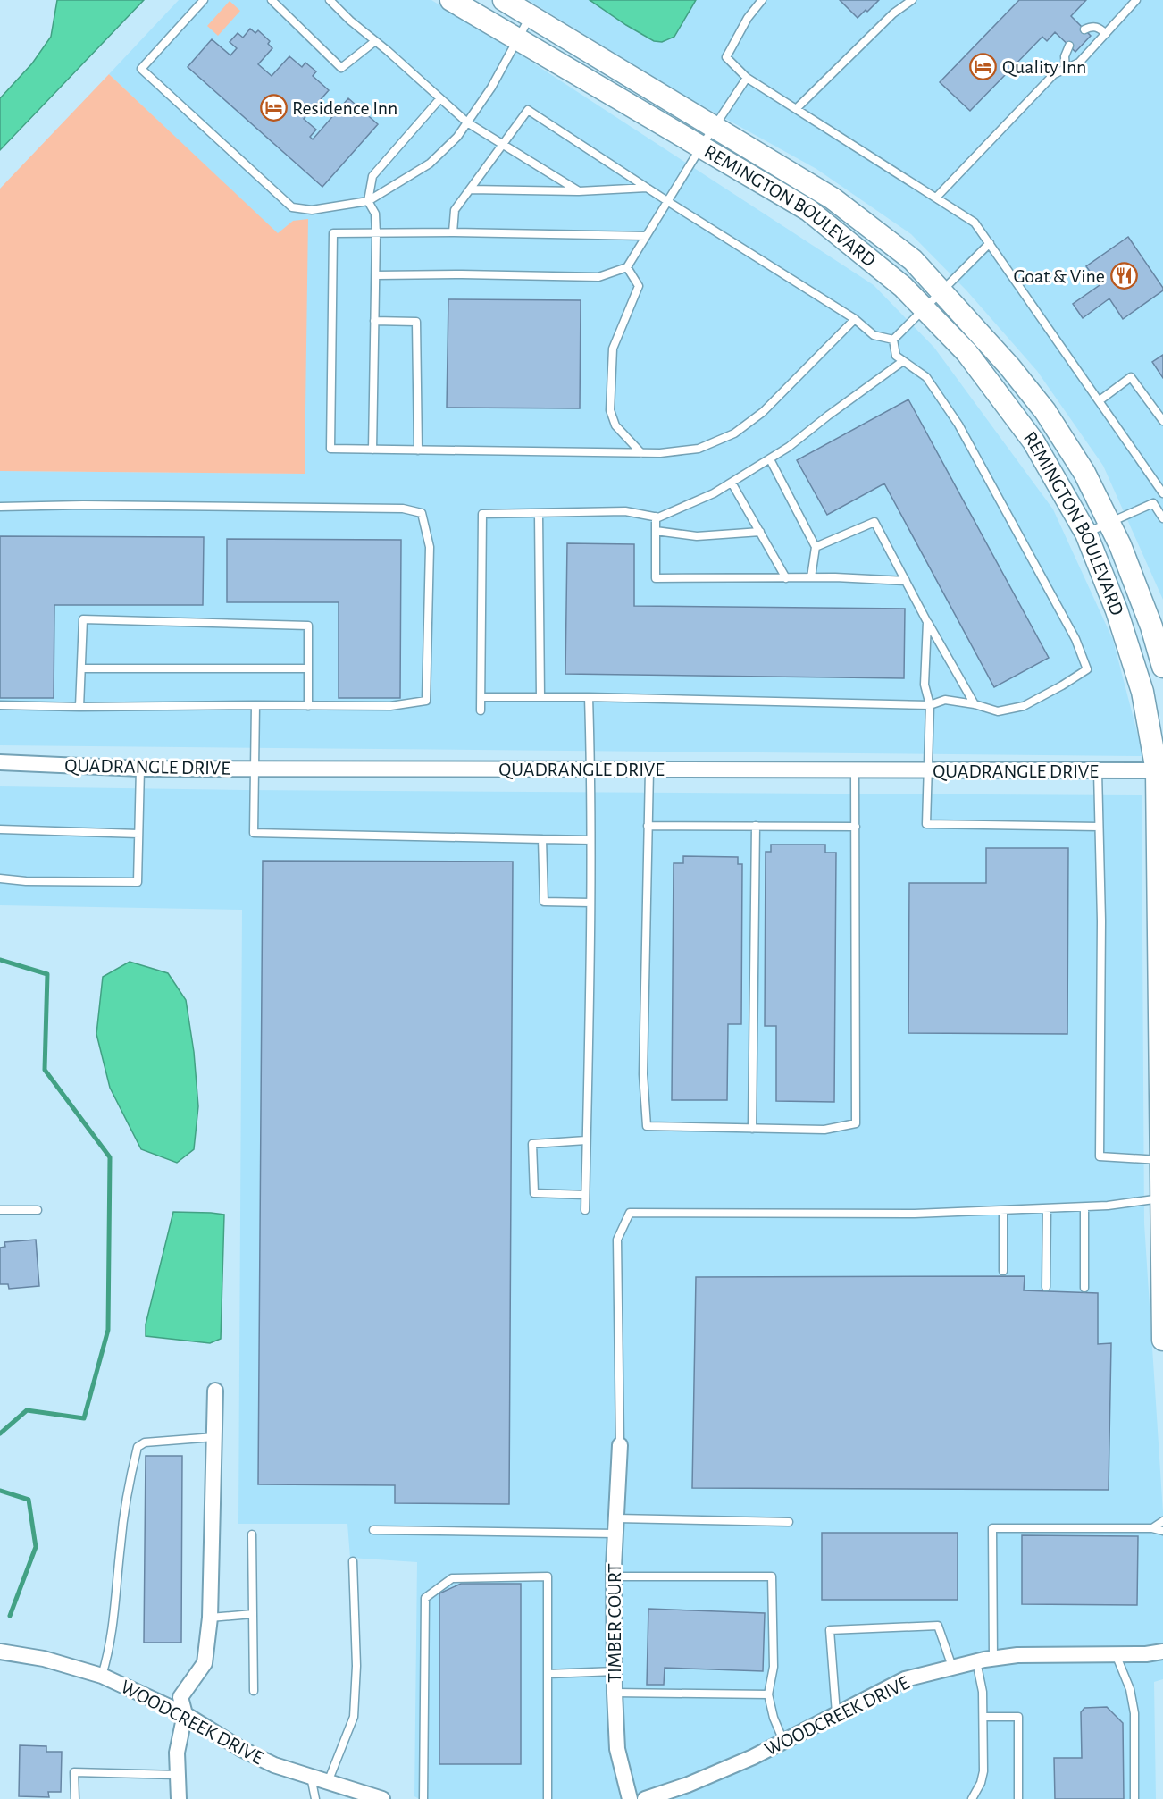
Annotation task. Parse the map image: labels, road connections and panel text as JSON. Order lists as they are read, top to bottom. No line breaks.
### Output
{"streets":{"street":["REMINGTON BOULEVARD","QUADRANGLE DRIVE","TIMBER COURT","WOODCREEK DRIVE"]},"crossings":[["REMINGTON BOULEVARD","QUADRANGLE DRIVE"]],"places":{"hotel":["Quality Inn","Residence Inn"],"restaurant":["Goat & Vine"]}}
